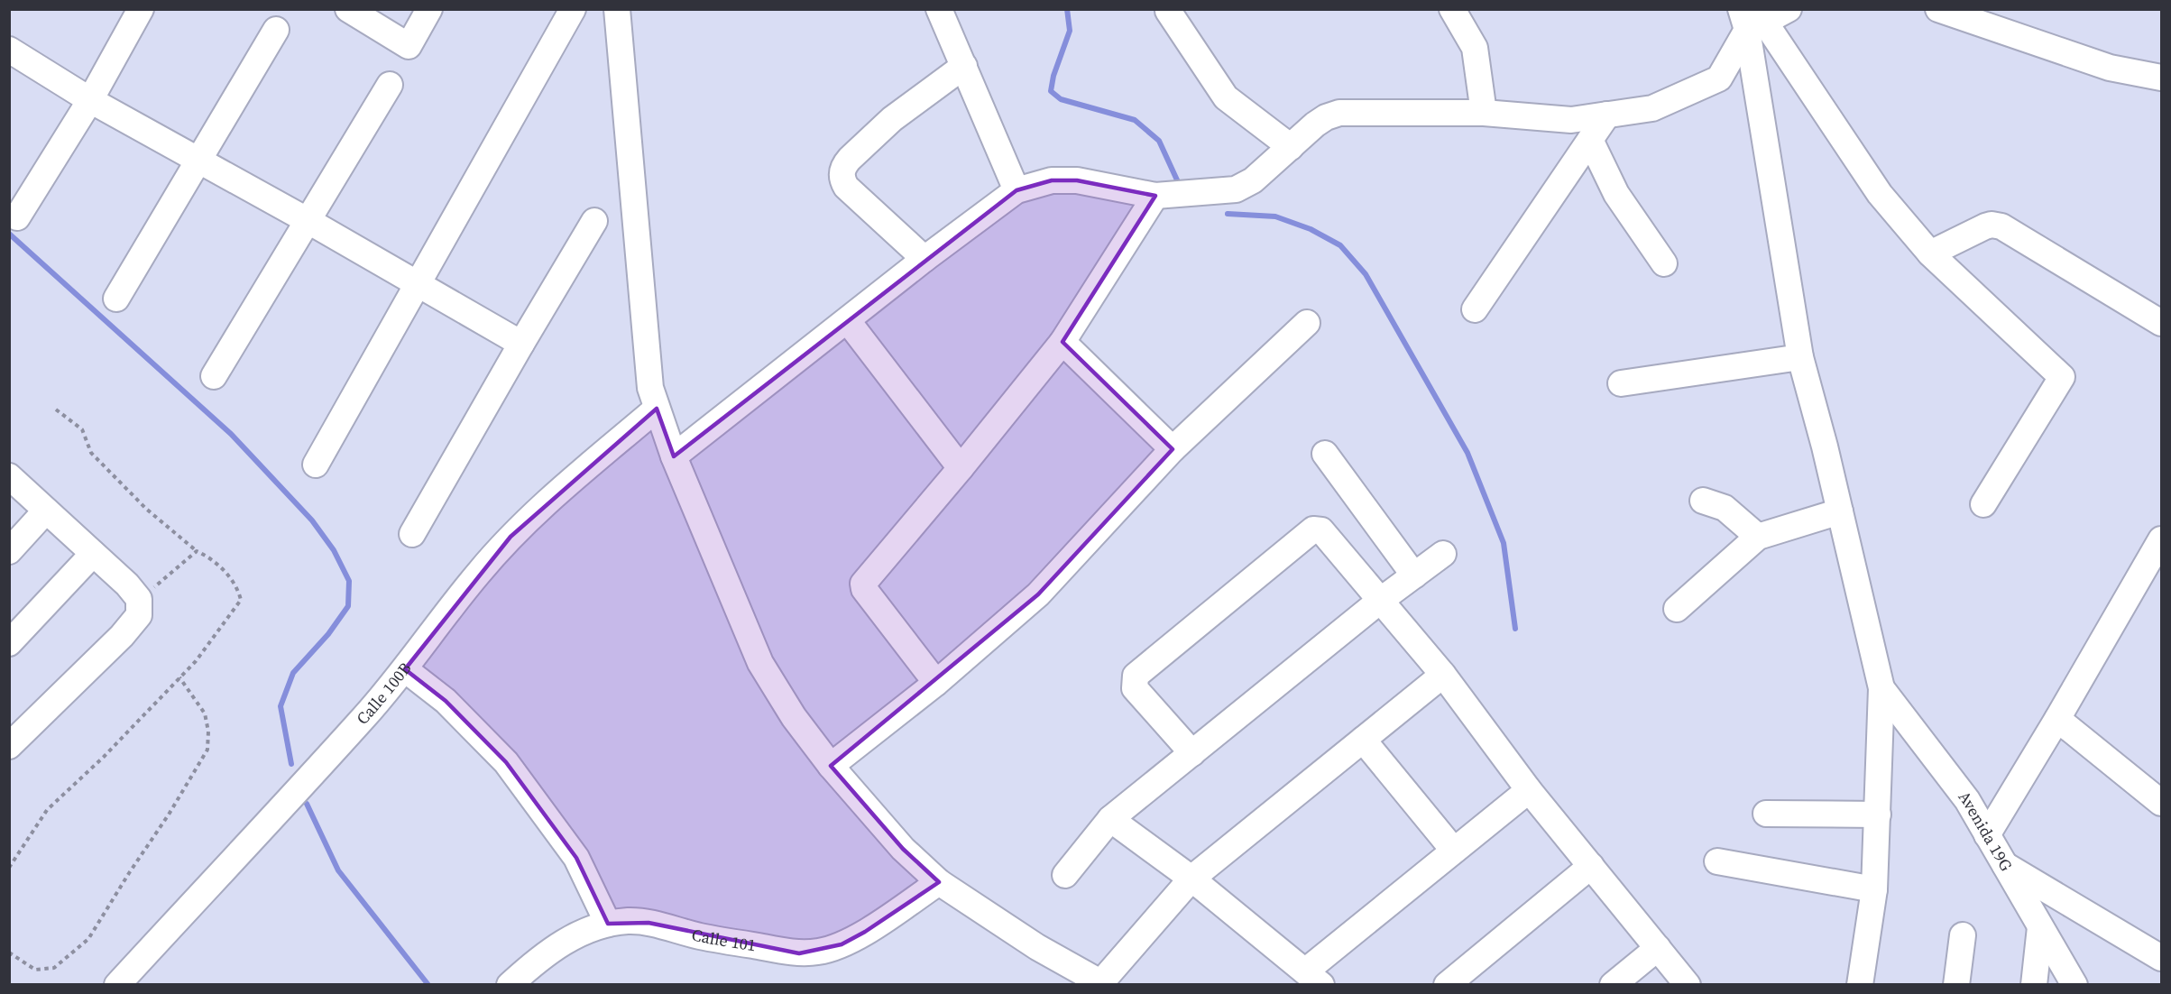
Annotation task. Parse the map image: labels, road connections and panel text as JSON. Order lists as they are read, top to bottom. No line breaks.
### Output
{"streets":{"street":["Calle 100B","Avenida 19G","Calle 101"]}}
